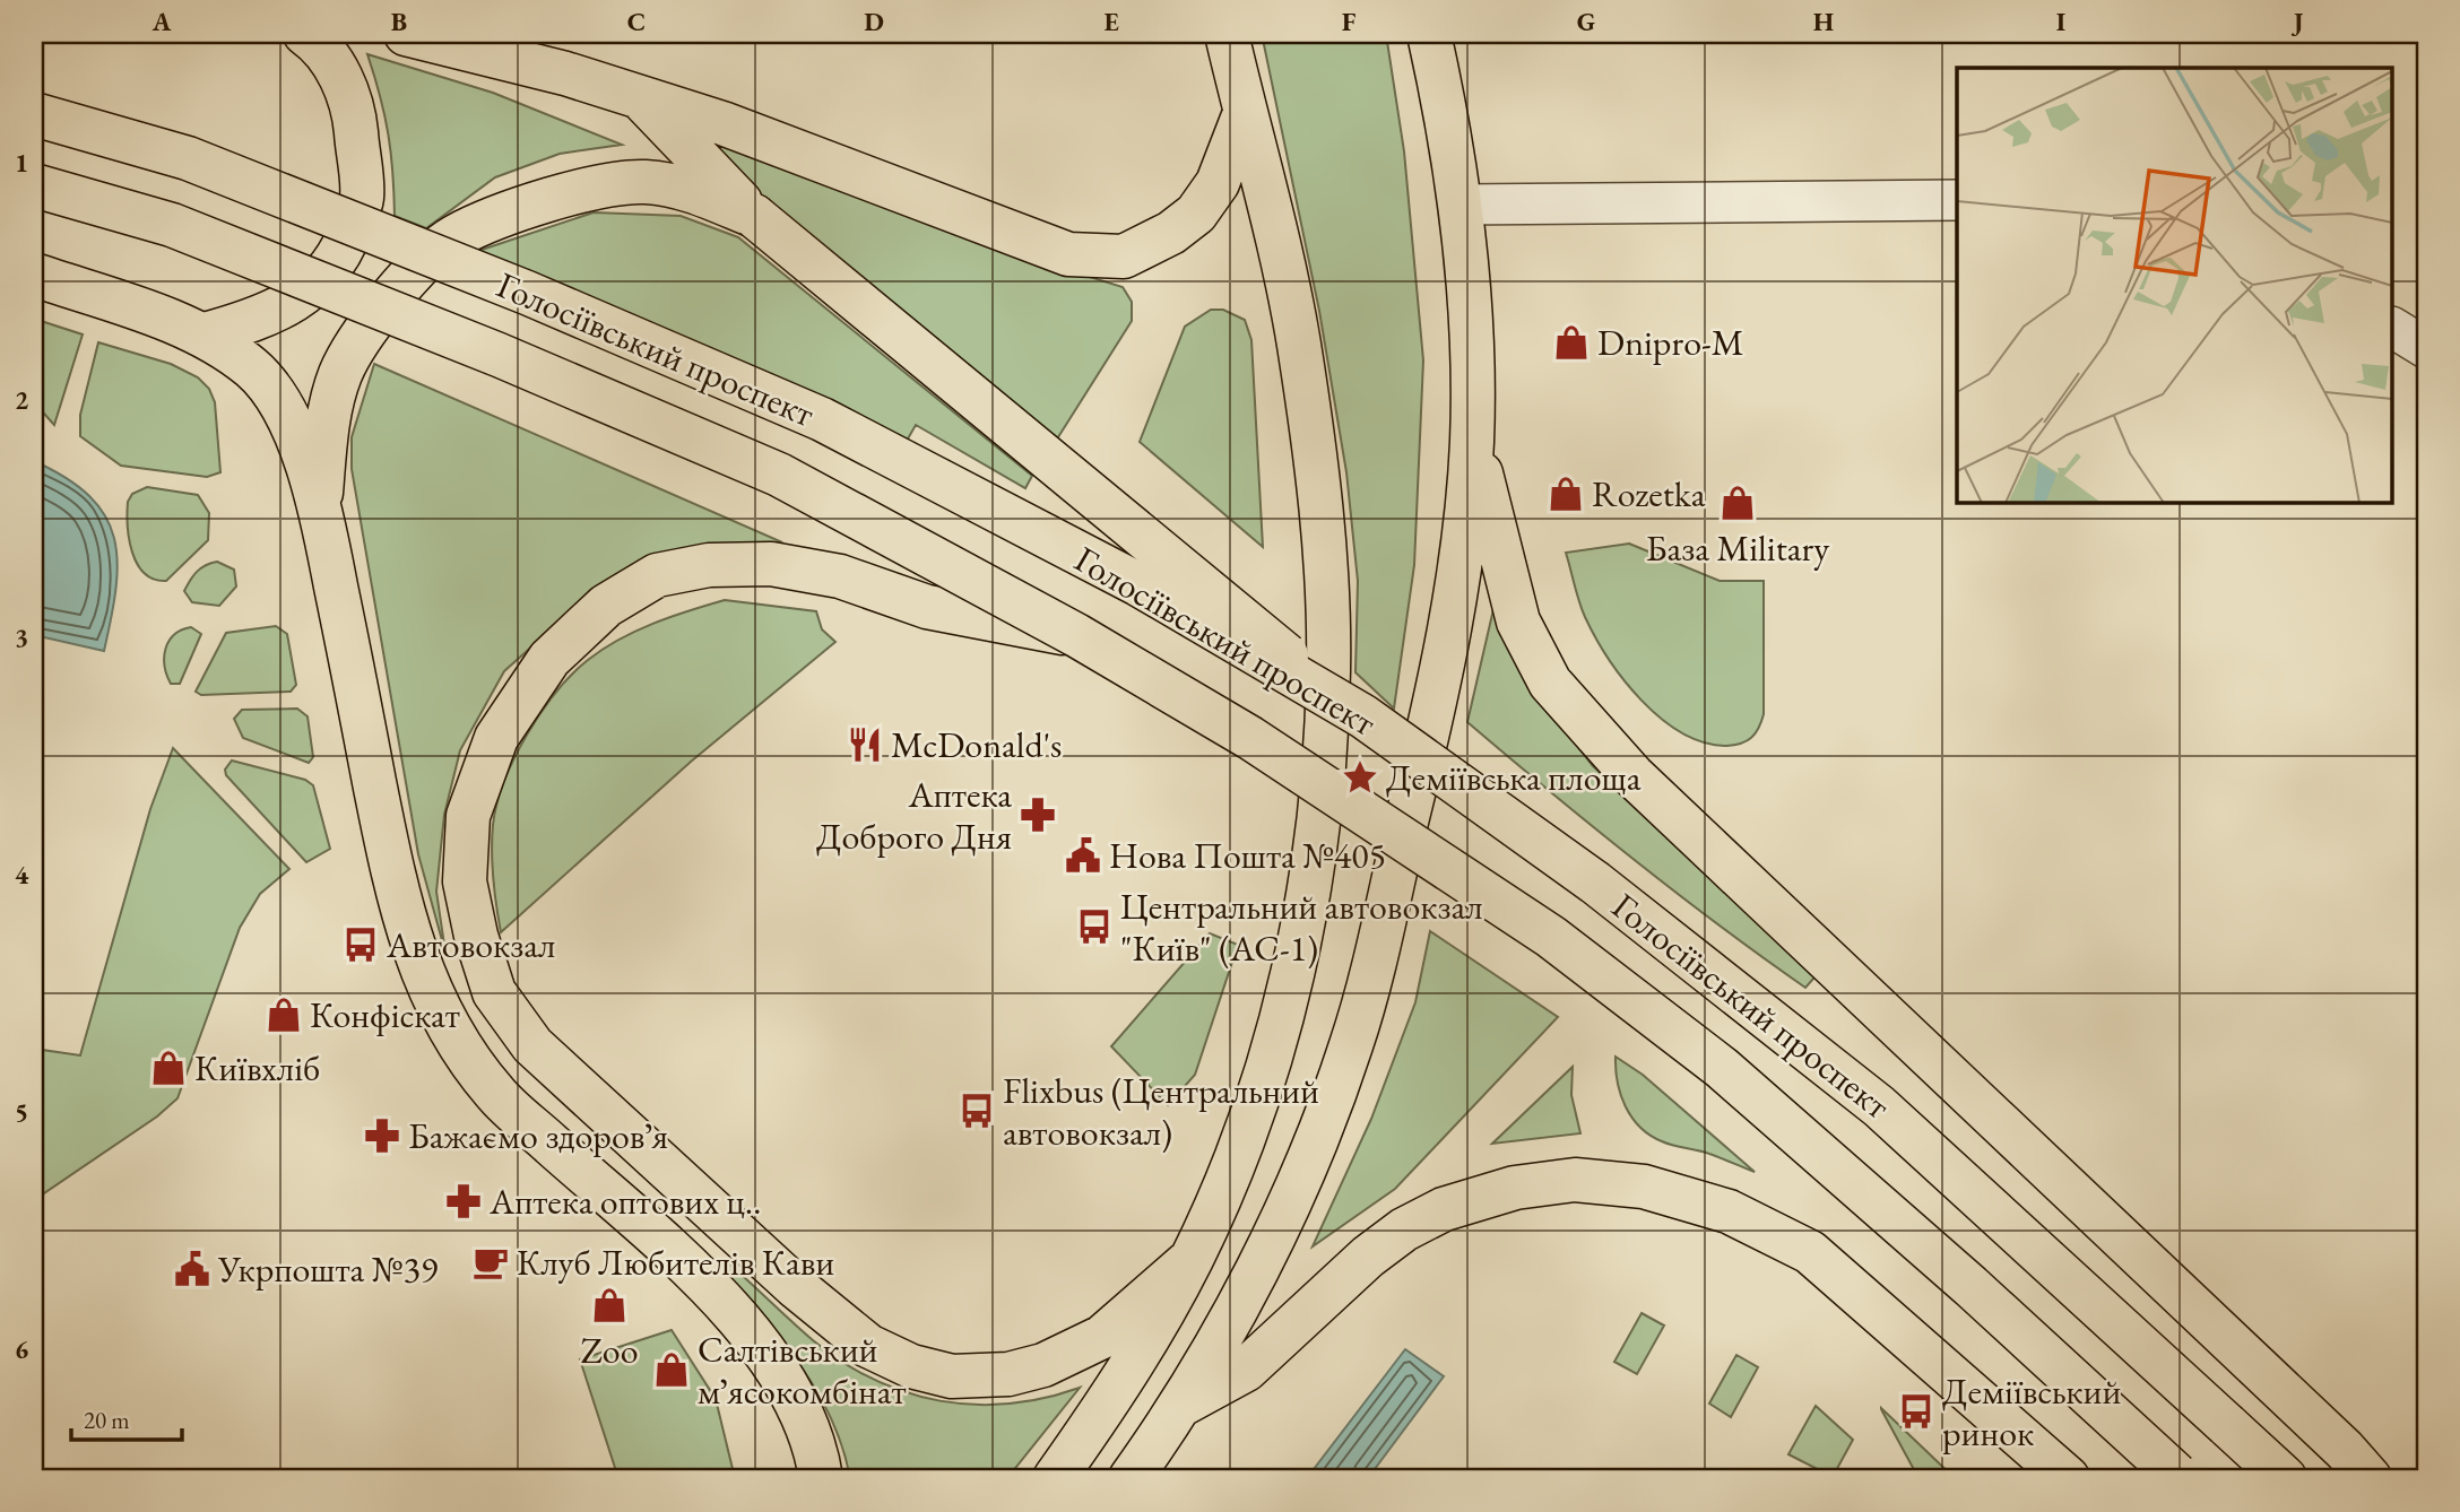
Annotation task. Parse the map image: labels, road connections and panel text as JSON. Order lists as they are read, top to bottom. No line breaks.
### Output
{"streets":{"main road":["Голосіївський проспект"]},"places":{"shop":["Dnipro-M","Rozetka","База Military","Конфіскат","Київхліб","Zoo","Салтівський мʼясокомбінат"],"restaurant":["McDonald's"],"place":["Деміївська площа"],"pharmacy":["Аптека Доброго Дня","Бажаємо здоровʼя","Аптека оптових ц‥"],"public building":["Нова Пошта №405","Укрпошта №39"],"bus stop":["Центральний автовокзал \"Київ\" (АС-1)","Автовокзал","Flixbus (Центральний автовокзал)","Деміївський ринок"],"cafe":["Клуб Любителів Кави"]},"scale_bar":"20 m","grid":{"columns":["A","B","C","D","E","F","G","H","I","J"],"rows":["1","2","3","4","5","6"]}}
